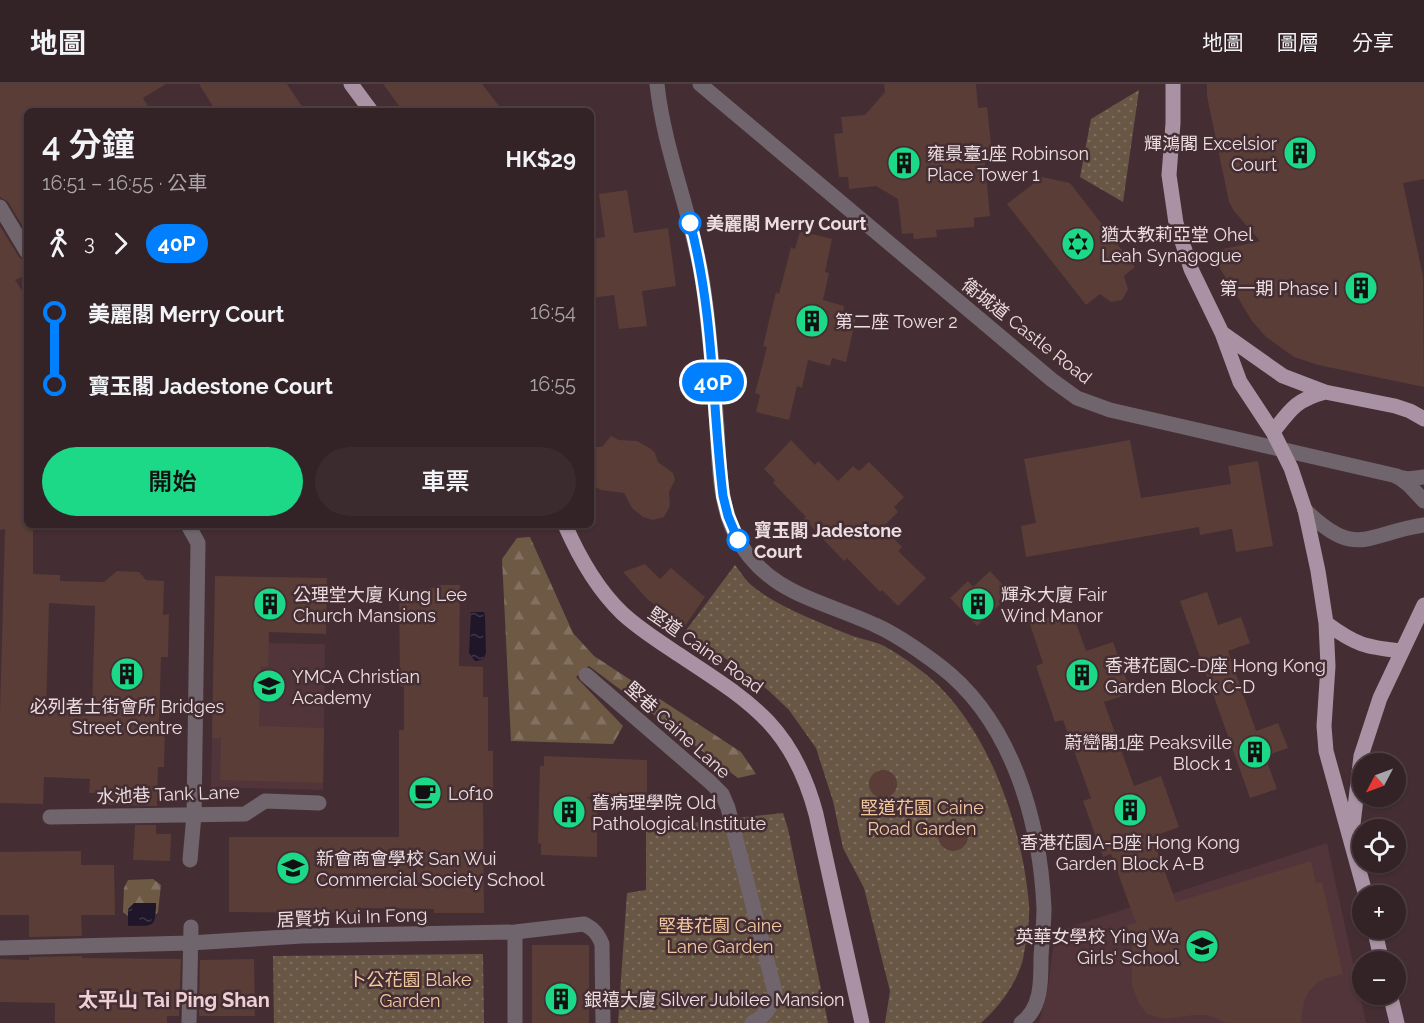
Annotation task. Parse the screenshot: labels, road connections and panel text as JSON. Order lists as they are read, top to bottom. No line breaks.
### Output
{"streets":{"main road":["堅道 Caine Road"],"street":["衛城道 Castle Road","堅巷 Caine Lane","水池巷 Tank Lane","居賢坊 Kui In Fong"]},"districts":["太平山 Tai Ping Shan"],"parks":["堅道花園 Caine Road Garden","堅巷花園 Caine Lane Garden","卜公花園 Blake Garden"],"places":{"building":["輝鴻閣 Excelsior Court","雍景臺1座 Robinson Place Tower 1","第一期 Phase I","第二座 Tower 2","公理堂大廈 Kung Lee Church Mansions","輝永大廈 Fair Wind Manor","必列者士街會所 Bridges Street Centre","香港花園C-D座 Hong Kong Garden Block C-D","蔚巒閣1座 Peaksville Block 1","香港花園A-B座 Hong Kong Garden Block A-B","舊病理學院 Old Pathological Institute","銀禧大廈 Silver Jubilee Mansion"],"other":["美麗閣 Merry Court","寶玉閣 Jadestone Court"],"synagogue":["猶太教莉亞堂 Ohel Leah Synagogue"],"school or university":["YMCA Christian Academy","新會商會學校 San Wui Commercial Society School","英華女學校 Ying Wa Girls' School"],"cafe":["Lof10"]},"lines":["bus line 40P"],"north":"bottom left","page":{"header":"地圖","nav":["地圖","圖層","分享"],"on_map":"40P","heading":["4 分鐘","16:51 – 16:55 · 公車","HK$29"],"legs":["3","40P"],"list":[{"name":"美麗閣 Merry Court","value":"16:54"},{"name":"寶玉閣 Jadestone Court","value":"16:55"}],"buttons":["開始","車票"],"map_buttons":["+","−"]}}
